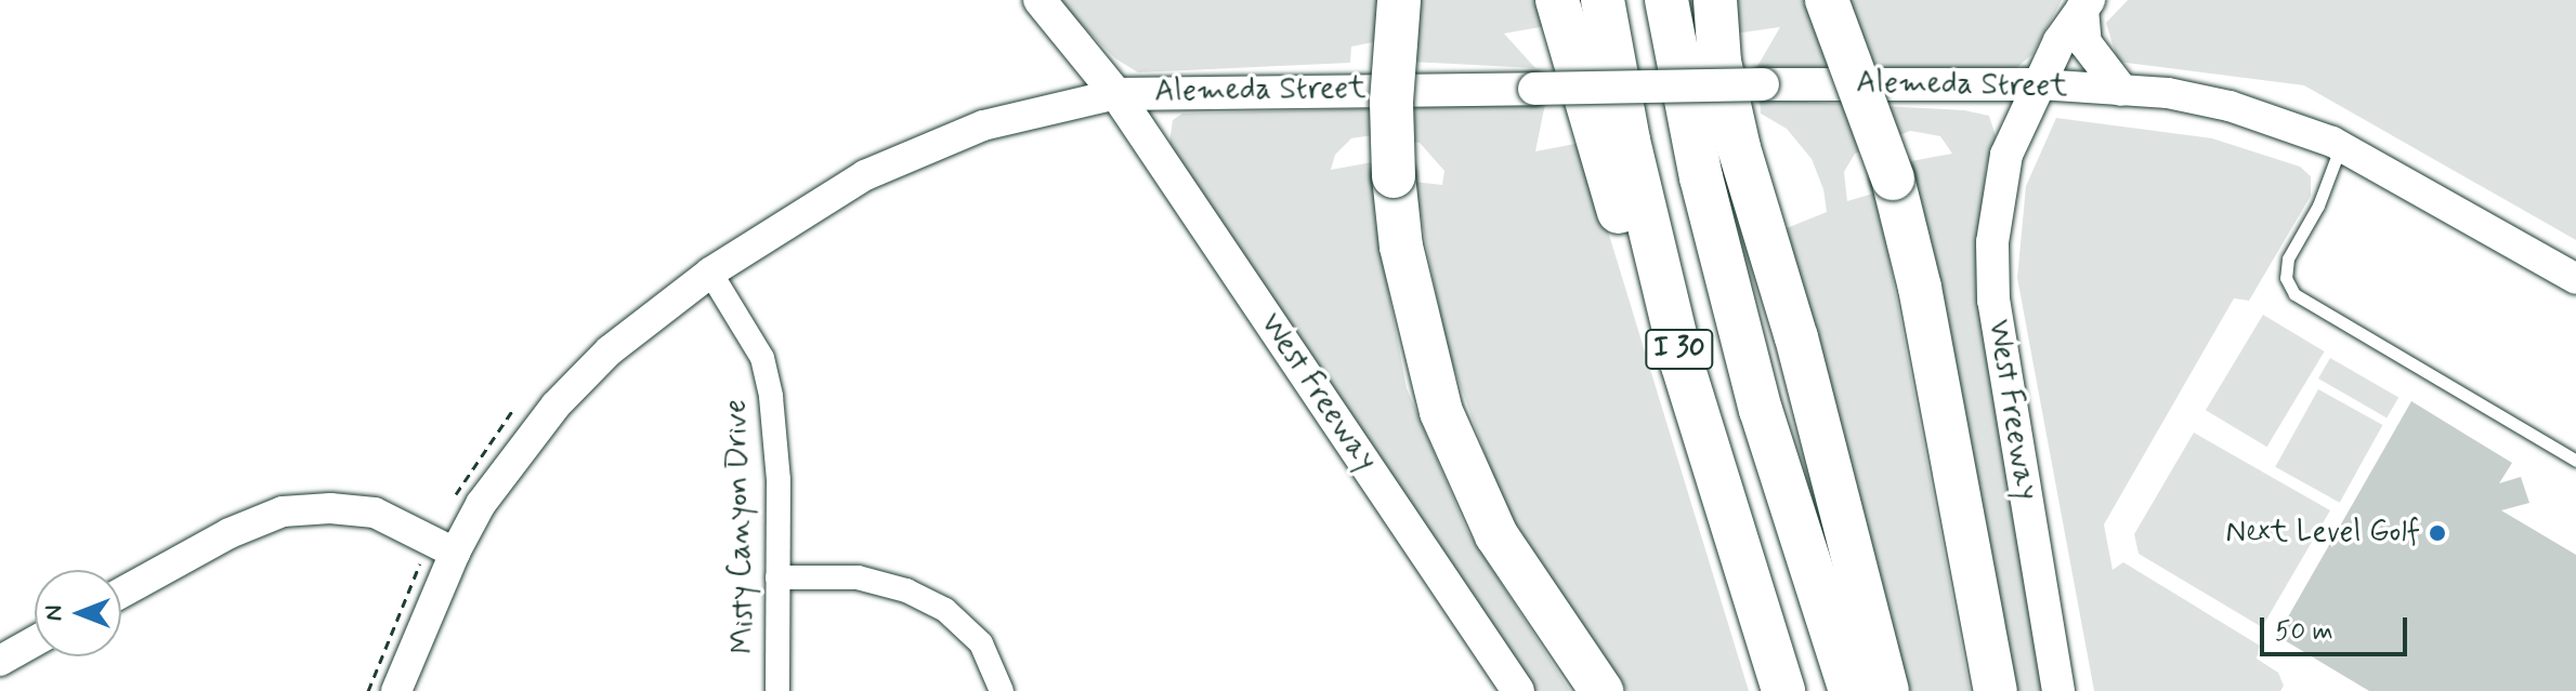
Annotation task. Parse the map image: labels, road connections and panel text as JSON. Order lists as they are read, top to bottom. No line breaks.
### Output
{"streets":{"highway":["I 30"],"main road":["Alemeda Street","West Freeway"],"street":["Misty Canyon Drive"]},"crossings":[["Alemeda Street","West Freeway"],["Alemeda Street","Misty Canyon Drive"]],"places":["Next Level Golf"],"scale_bar":"50 m","north":"left"}
